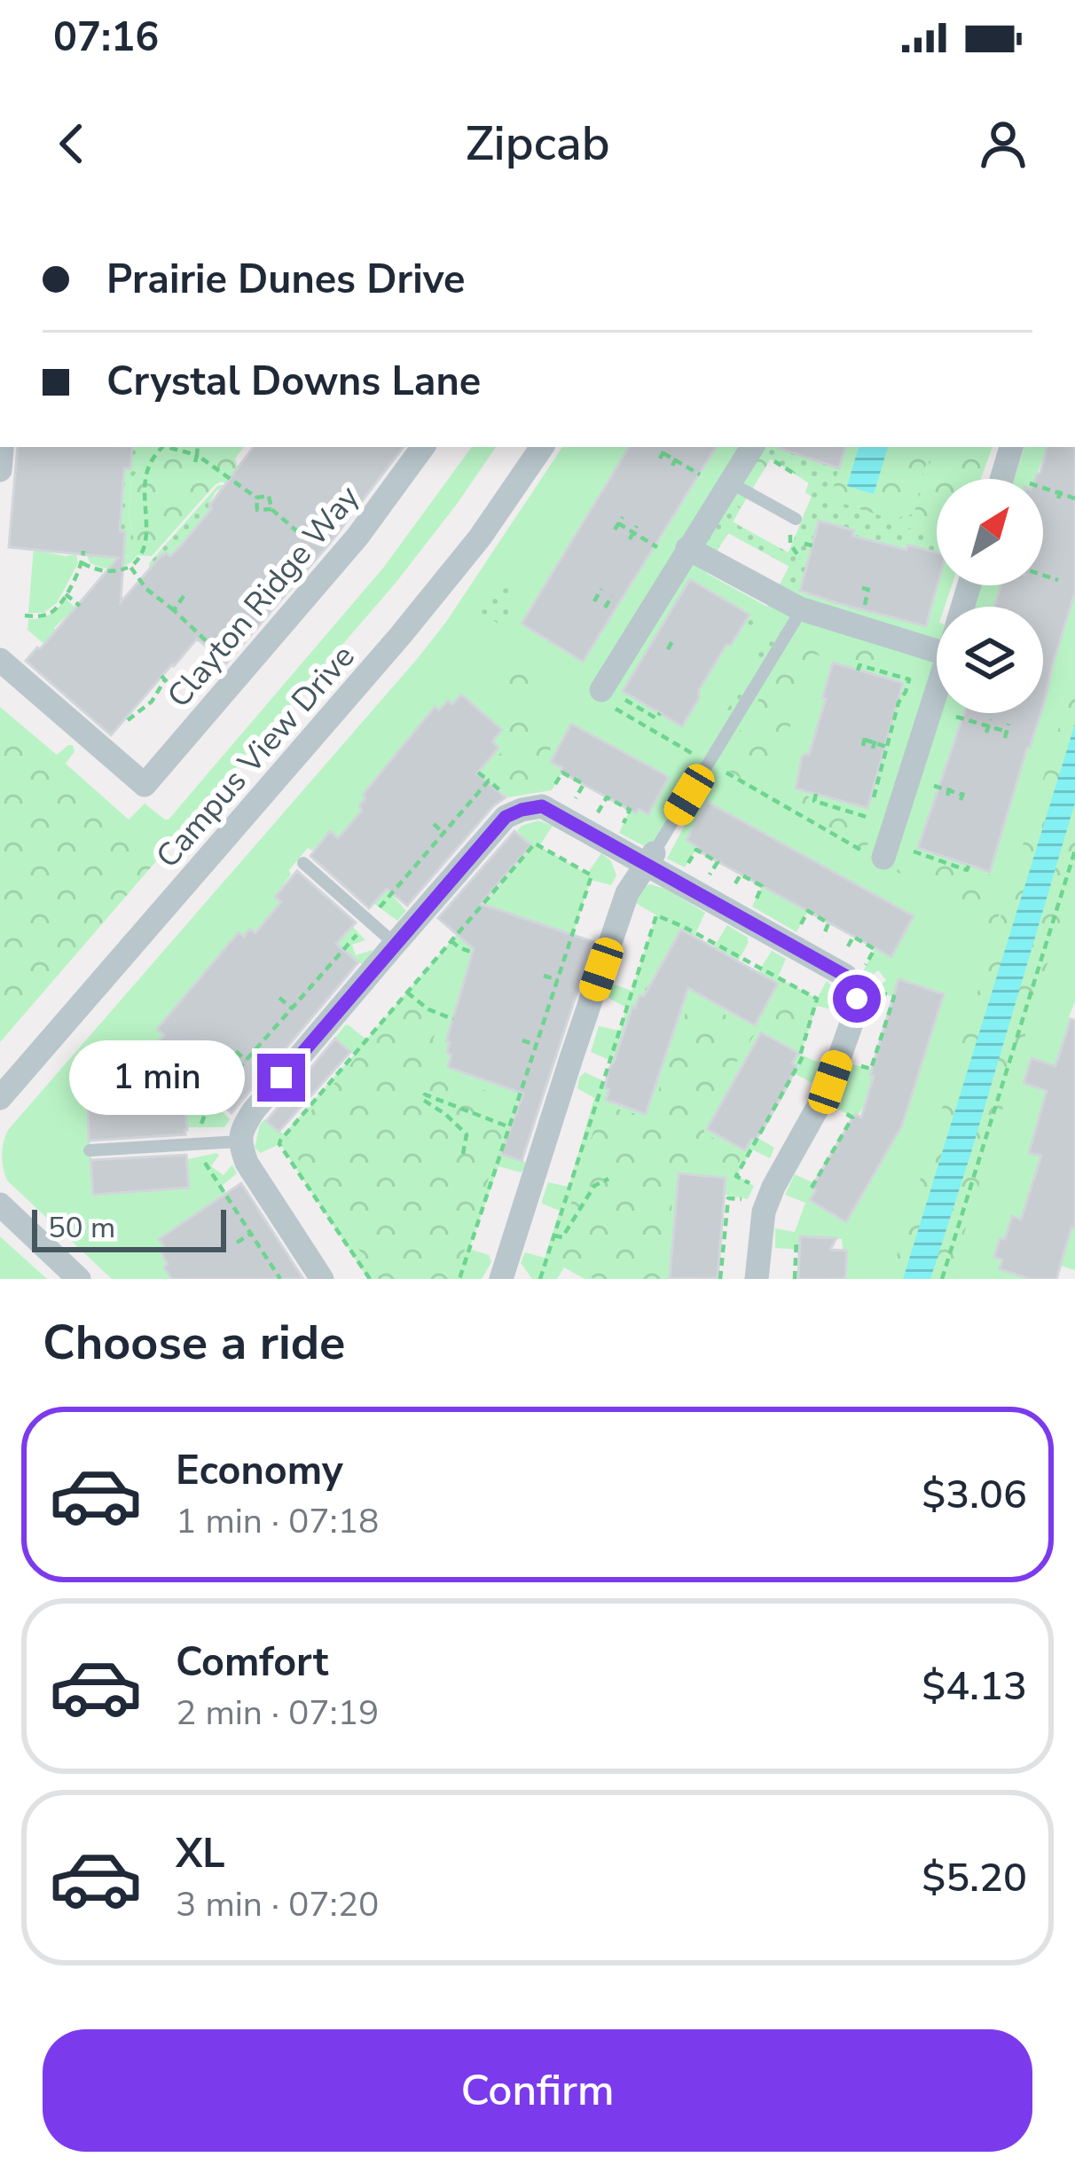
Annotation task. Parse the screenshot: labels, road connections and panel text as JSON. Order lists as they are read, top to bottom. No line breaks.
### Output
{"streets":{"street":["Clayton Ridge Way","Campus View Drive"]},"scale_bar":"50 m","north":"top right","page":{"status":"07:16","header":"Zipcab","banner":["Prairie Dunes Drive","Crystal Downs Lane"],"bubble":"1 min","scale":"50 m","heading":"Choose a ride","list":[{"name":"Economy","note":"1 min · 07:18","value":"$3.06"},{"name":"Comfort","note":"2 min · 07:19","value":"$4.13"},{"name":"XL","note":"3 min · 07:20","value":"$5.20"}],"buttons":"Confirm"}}
